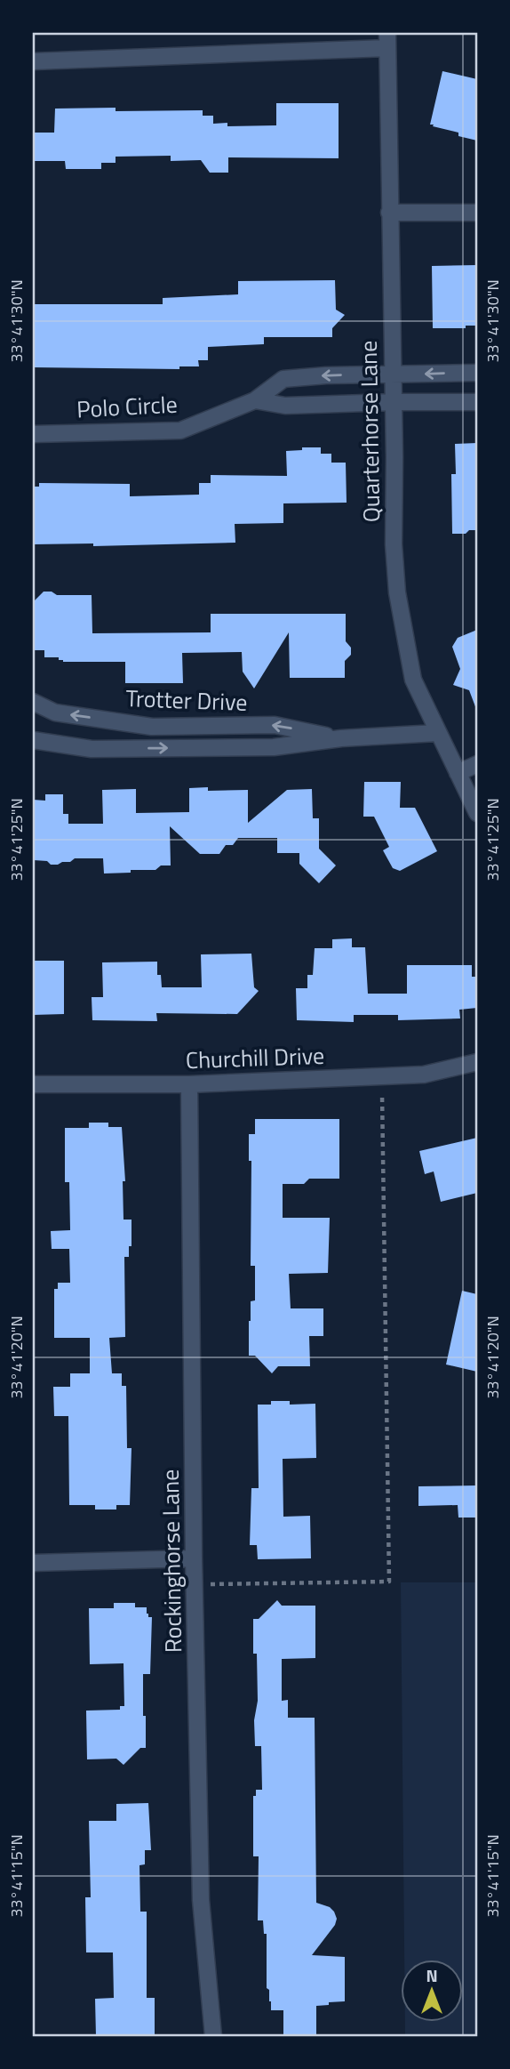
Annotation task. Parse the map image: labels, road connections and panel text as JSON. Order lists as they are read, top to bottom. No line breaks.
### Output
{"streets":{"street":["Polo Circle","Quarterhorse Lane","Trotter Drive","Churchill Drive","Rockinghorse Lane"]},"crossings":[["Polo Circle","Quarterhorse Lane"],["Quarterhorse Lane","Trotter Drive"],["Churchill Drive","Rockinghorse Lane"]],"north":"top","coordinates":["33°41'30\"N","33°41'25\"N","33°41'20\"N","33°41'15\"N"]}
